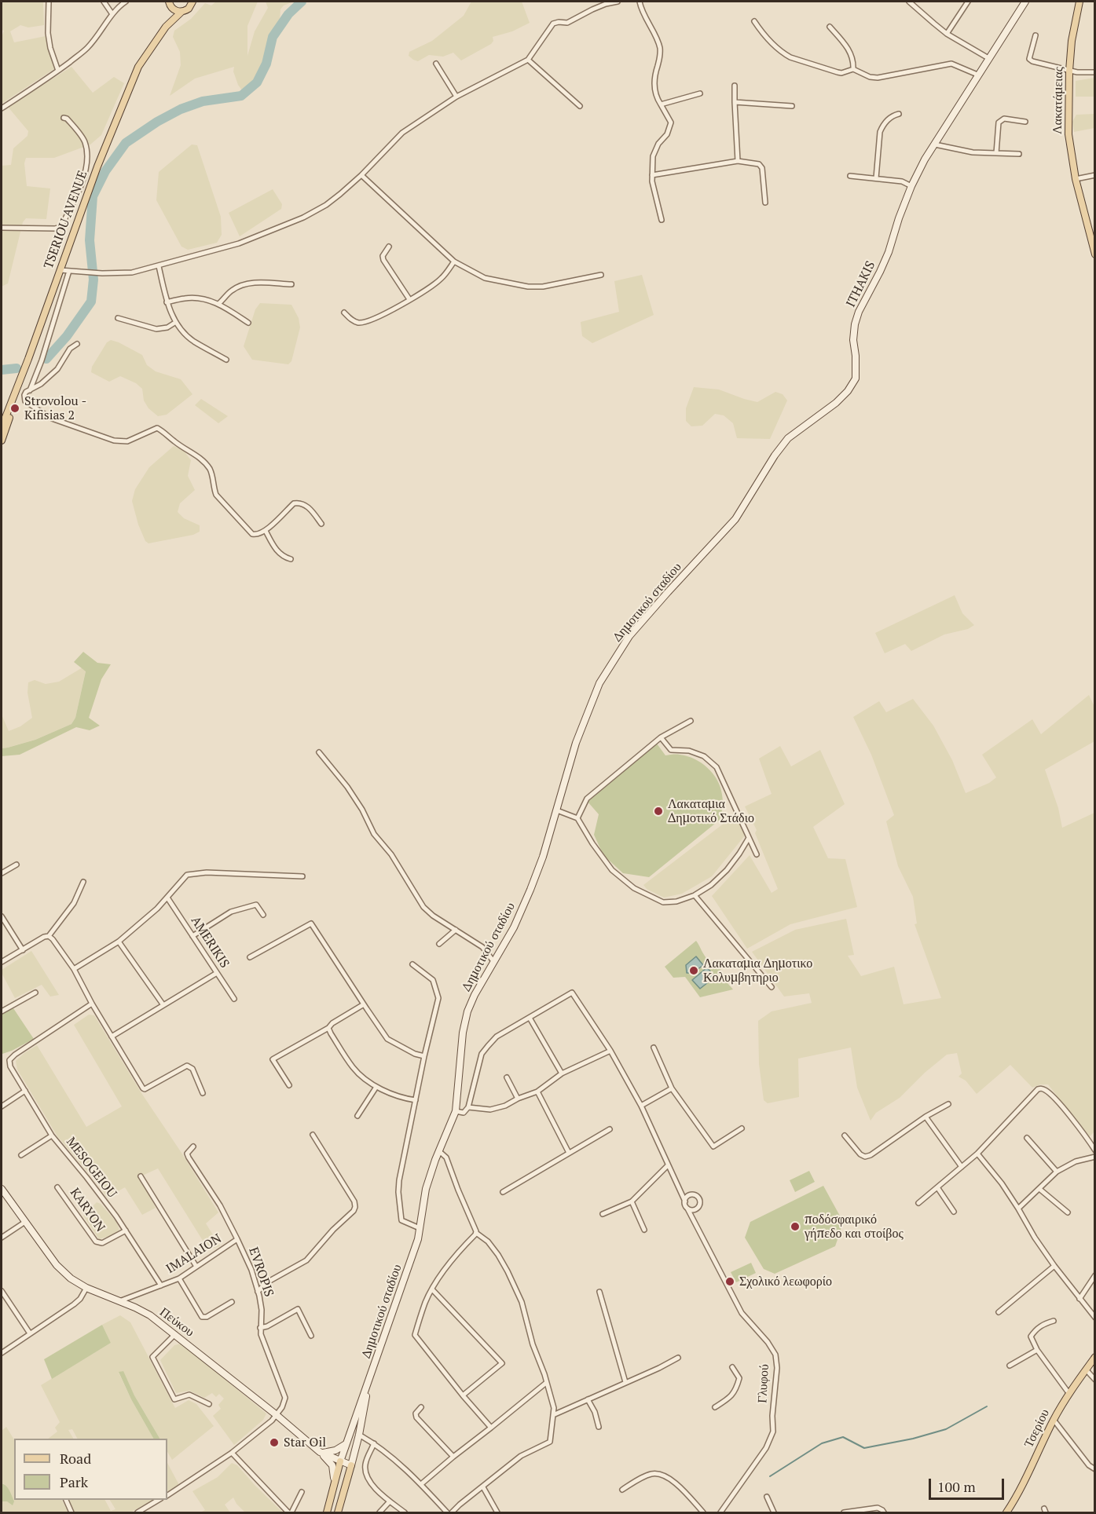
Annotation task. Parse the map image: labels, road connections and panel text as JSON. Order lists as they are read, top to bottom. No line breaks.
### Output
{"streets":{"main road":["Λακατάμειας","TSERIOU AVENUE","ITHAKIS","Δημοτικού σταδίου","Πεύκου","Τσερίου"],"street":["AMERIKIS","MESOGEIOU","KARYON","IMALAION","EVROPIS","Γλυφού"]},"crossings":[["ITHAKIS","Δημοτικού σταδίου"],["MESOGEIOU","KARYON"],["MESOGEIOU","IMALAION"],["IMALAION","EVROPIS"],["IMALAION","Πεύκου"],["EVROPIS","Πεύκου"]],"places":["Strovolou - Kifisias 2","Λακαταμια Δημοτικό Στάδιο","Λακαταμια Δημοτικο Κολυμβητηριο","ποδόσφαιρικό γήπεδο και στοίβος","Σχολικό λεωφορίο","Star Oil"],"legend":["Road","Park"],"scale_bar":"100 m"}
